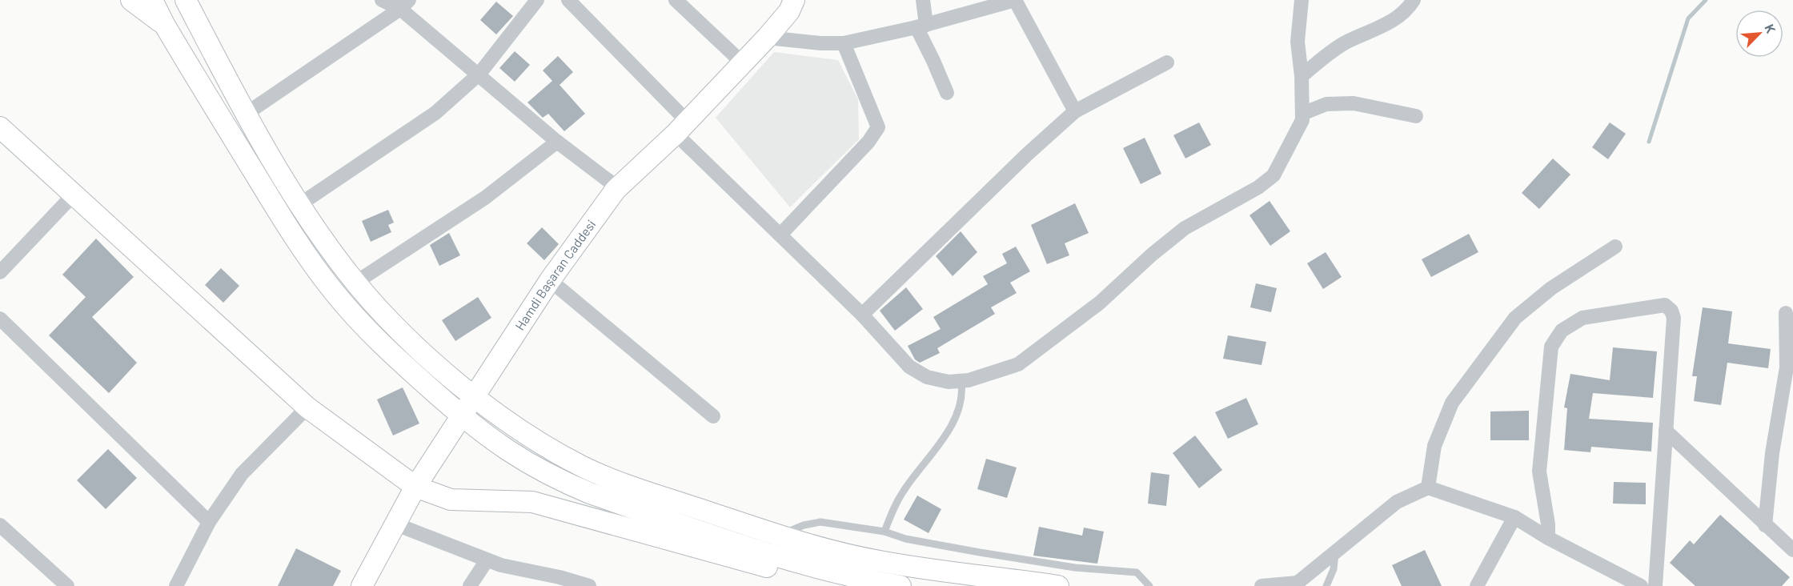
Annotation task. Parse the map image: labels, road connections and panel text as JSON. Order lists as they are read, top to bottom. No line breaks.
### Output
{"streets":{"main road":["Hamdi Başaran Caddesi"]},"north":"top right"}
